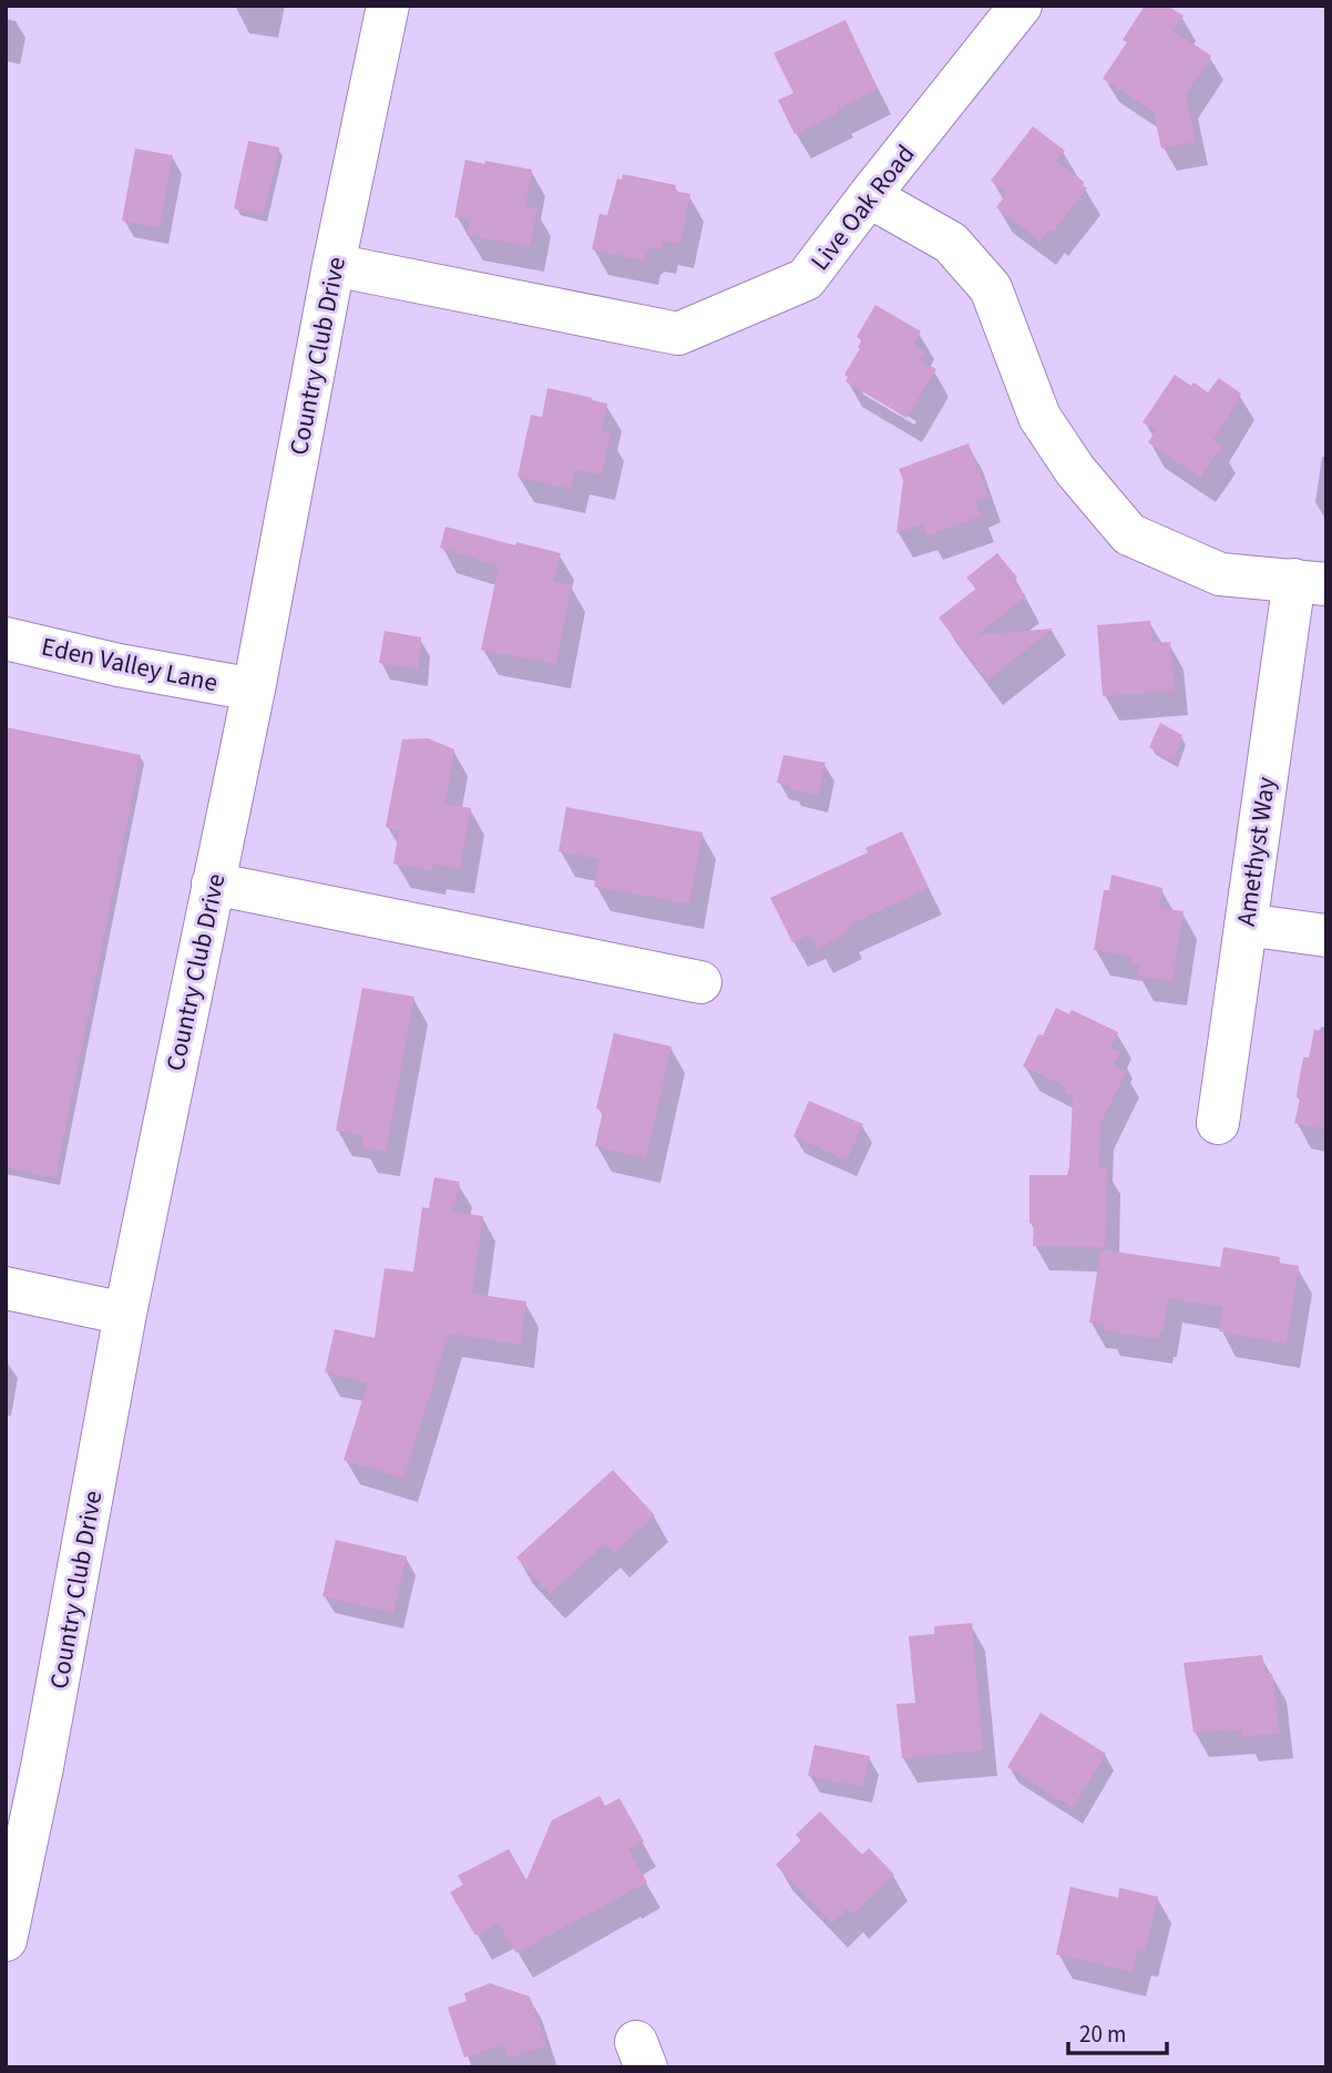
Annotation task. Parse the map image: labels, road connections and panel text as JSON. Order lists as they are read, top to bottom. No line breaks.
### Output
{"streets":{"street":["Live Oak Road","Country Club Drive","Eden Valley Lane","Amethyst Way"]},"crossings":[["Live Oak Road","Country Club Drive"],["Country Club Drive","Eden Valley Lane"]],"scale_bar":"20 m"}
